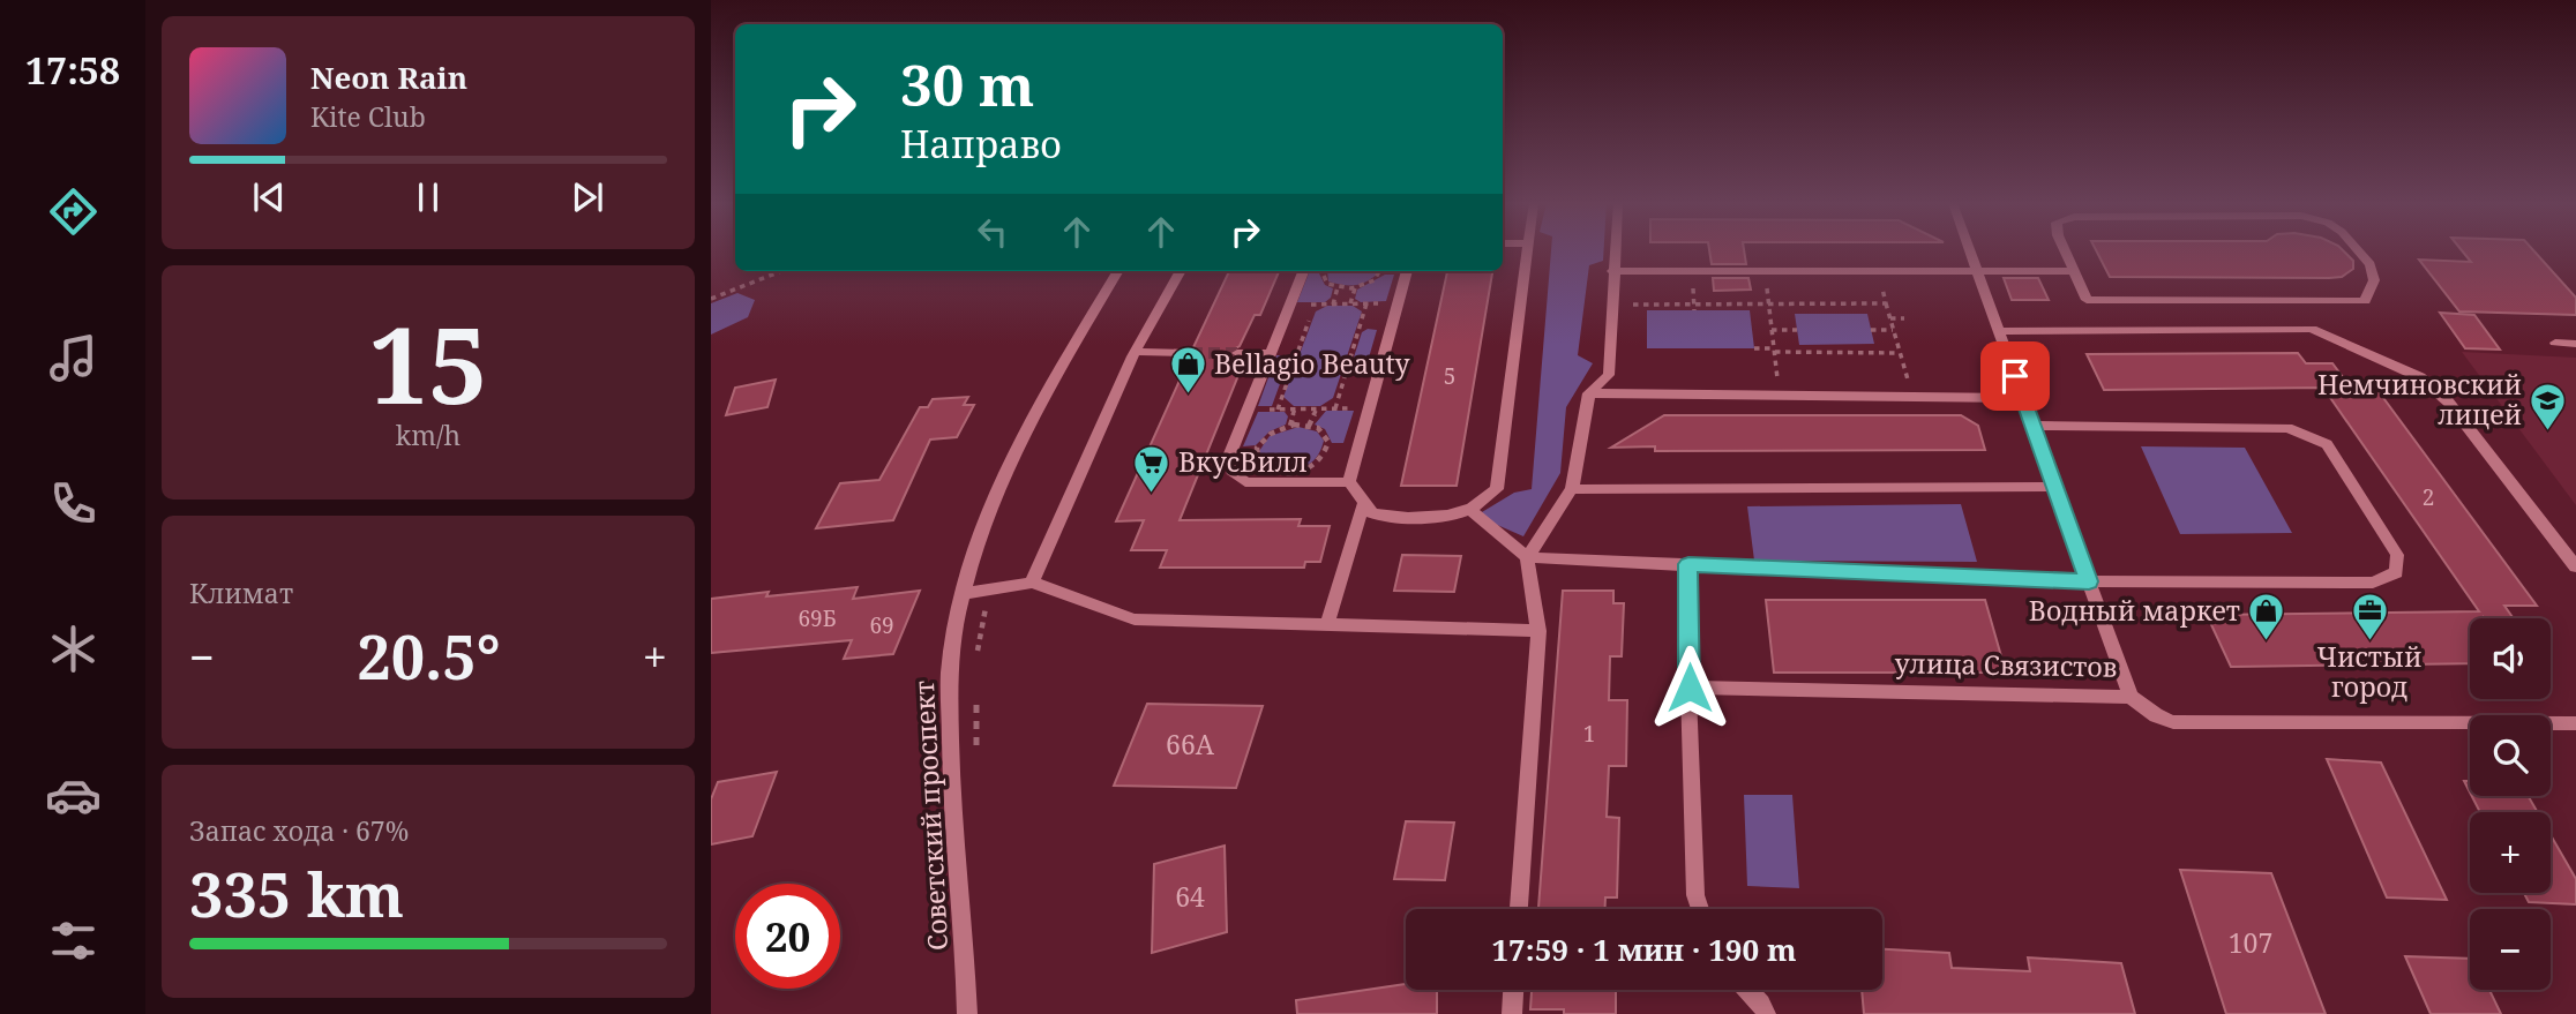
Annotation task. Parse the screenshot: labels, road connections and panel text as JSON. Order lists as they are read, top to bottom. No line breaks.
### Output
{"streets":{"street":["улица Связистов","Советский проспект"]},"places":{"shop":["Bellagio Beauty","Водный маркет"],"school or university":["Немчиновский лицей"],"supermarket":["ВкусВилл"],"office":["Чистый город"]},"house_numbers":["5","2","69Б","69","1","66А","64","107"],"page":{"tabs":"17:58","turn":["30 m","Направо"],"song":["Neon Rain","Kite Club"],"tile":[["15","km/h"],"Климат",["Запас хода · 67%","335 km"]],"map_buttons":["+","−"],"heat":["−","20.5°","+"],"limit":"20","trip":"17:59 · 1 мин · 190 m"}}
